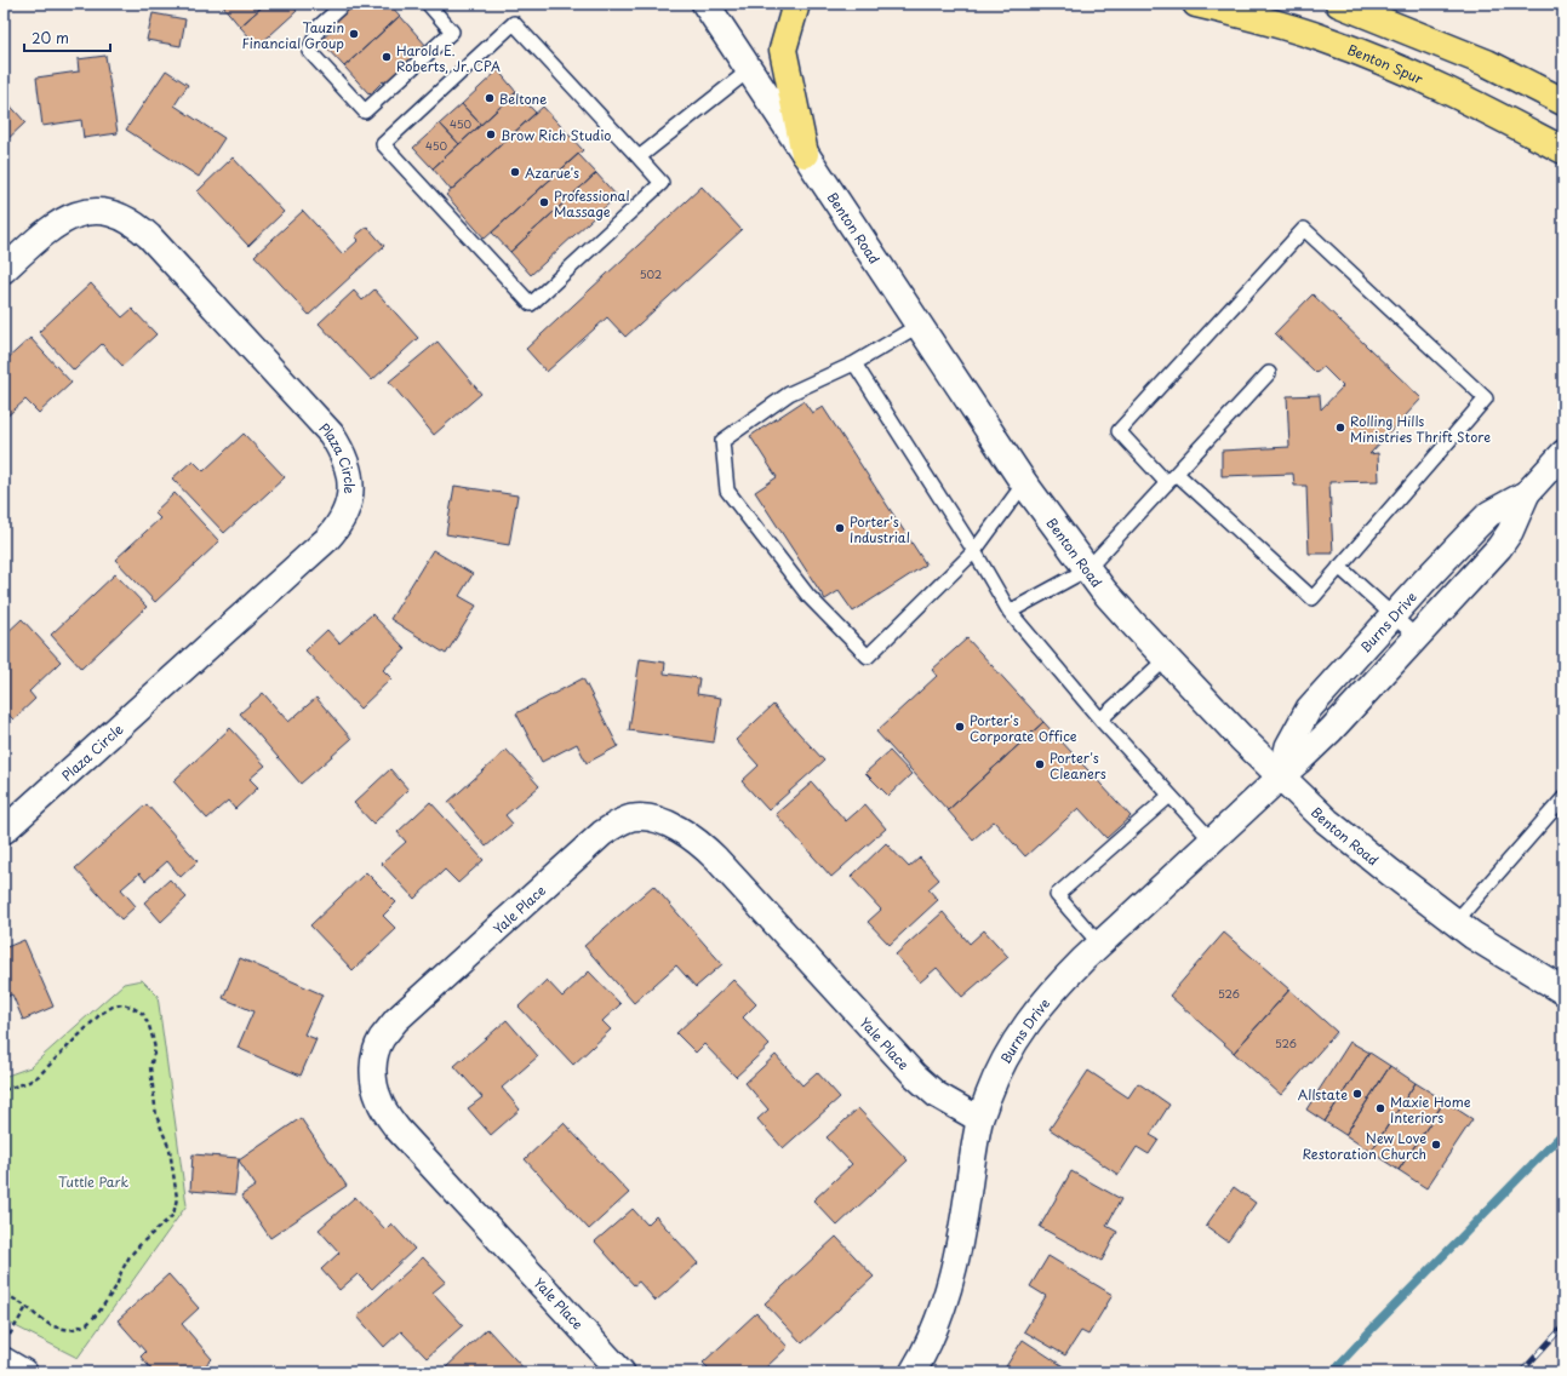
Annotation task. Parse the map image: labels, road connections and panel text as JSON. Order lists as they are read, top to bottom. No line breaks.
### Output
{"streets":{"main road":["Benton Spur","Benton Road"],"street":["Plaza Circle","Burns Drive","Yale Place"]},"crossings":[["Benton Road","Burns Drive"],["Burns Drive","Yale Place"]],"parks":["Tuttle Park"],"places":["Tauzin Financial Group","Harold E. Roberts, Jr. CPA","Beltone","Brow Rich Studio","Azarue's","Professional Massage","Rolling Hills Ministries Thrift Store","Porter's Industrial","Porter's Corporate Office","Porter's Cleaners","Allstate","Maxie Home Interiors","New Love Restoration Church"],"house_numbers":["450","450","502","526","526"],"scale_bar":"20 m"}
